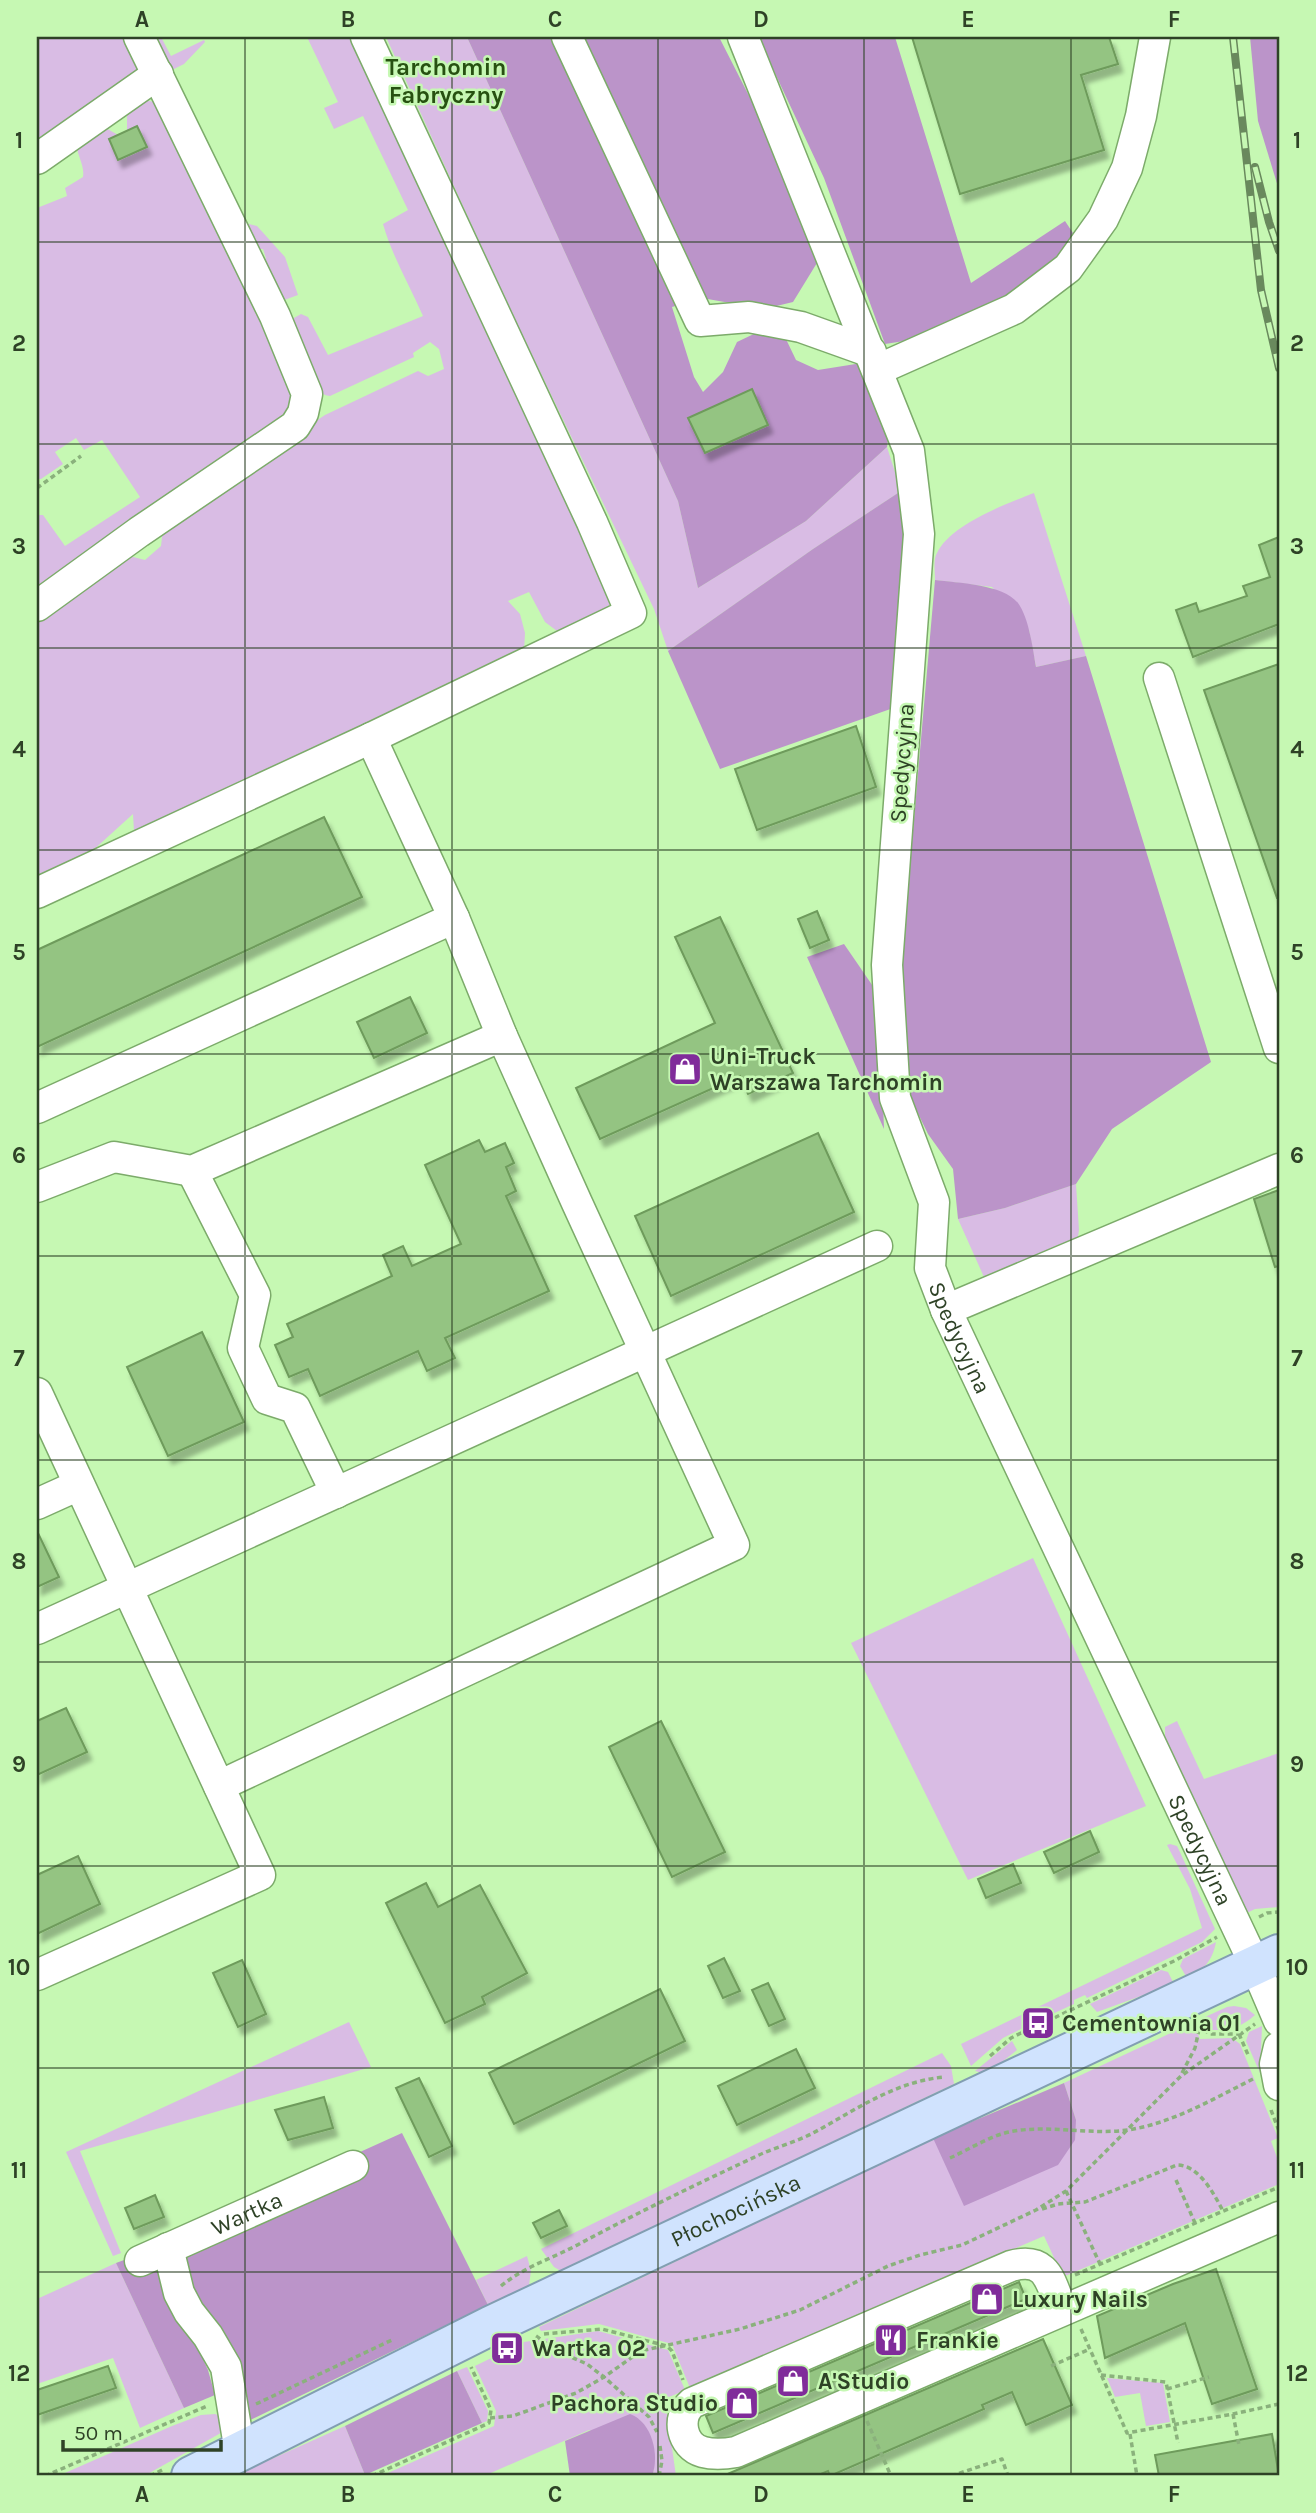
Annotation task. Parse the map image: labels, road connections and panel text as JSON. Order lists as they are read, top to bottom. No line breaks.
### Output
{"streets":{"main road":["Płochocińska"],"street":["Spedycyjna","Wartka"]},"crossings":[["Spedycyjna","Płochocińska"]],"districts":["Tarchomin Fabryczny"],"places":{"shop":["Uni-Truck Warszawa Tarchomin","Luxury Nails","A'Studio","Pachora Studio"],"bus stop":["Cementownia 01","Wartka 02"],"restaurant":["Frankie"]},"scale_bar":"50 m","grid":{"columns":["A","B","C","D","E","F"],"rows":["1","2","3","4","5","6","7","8","9","10","11","12"]}}
